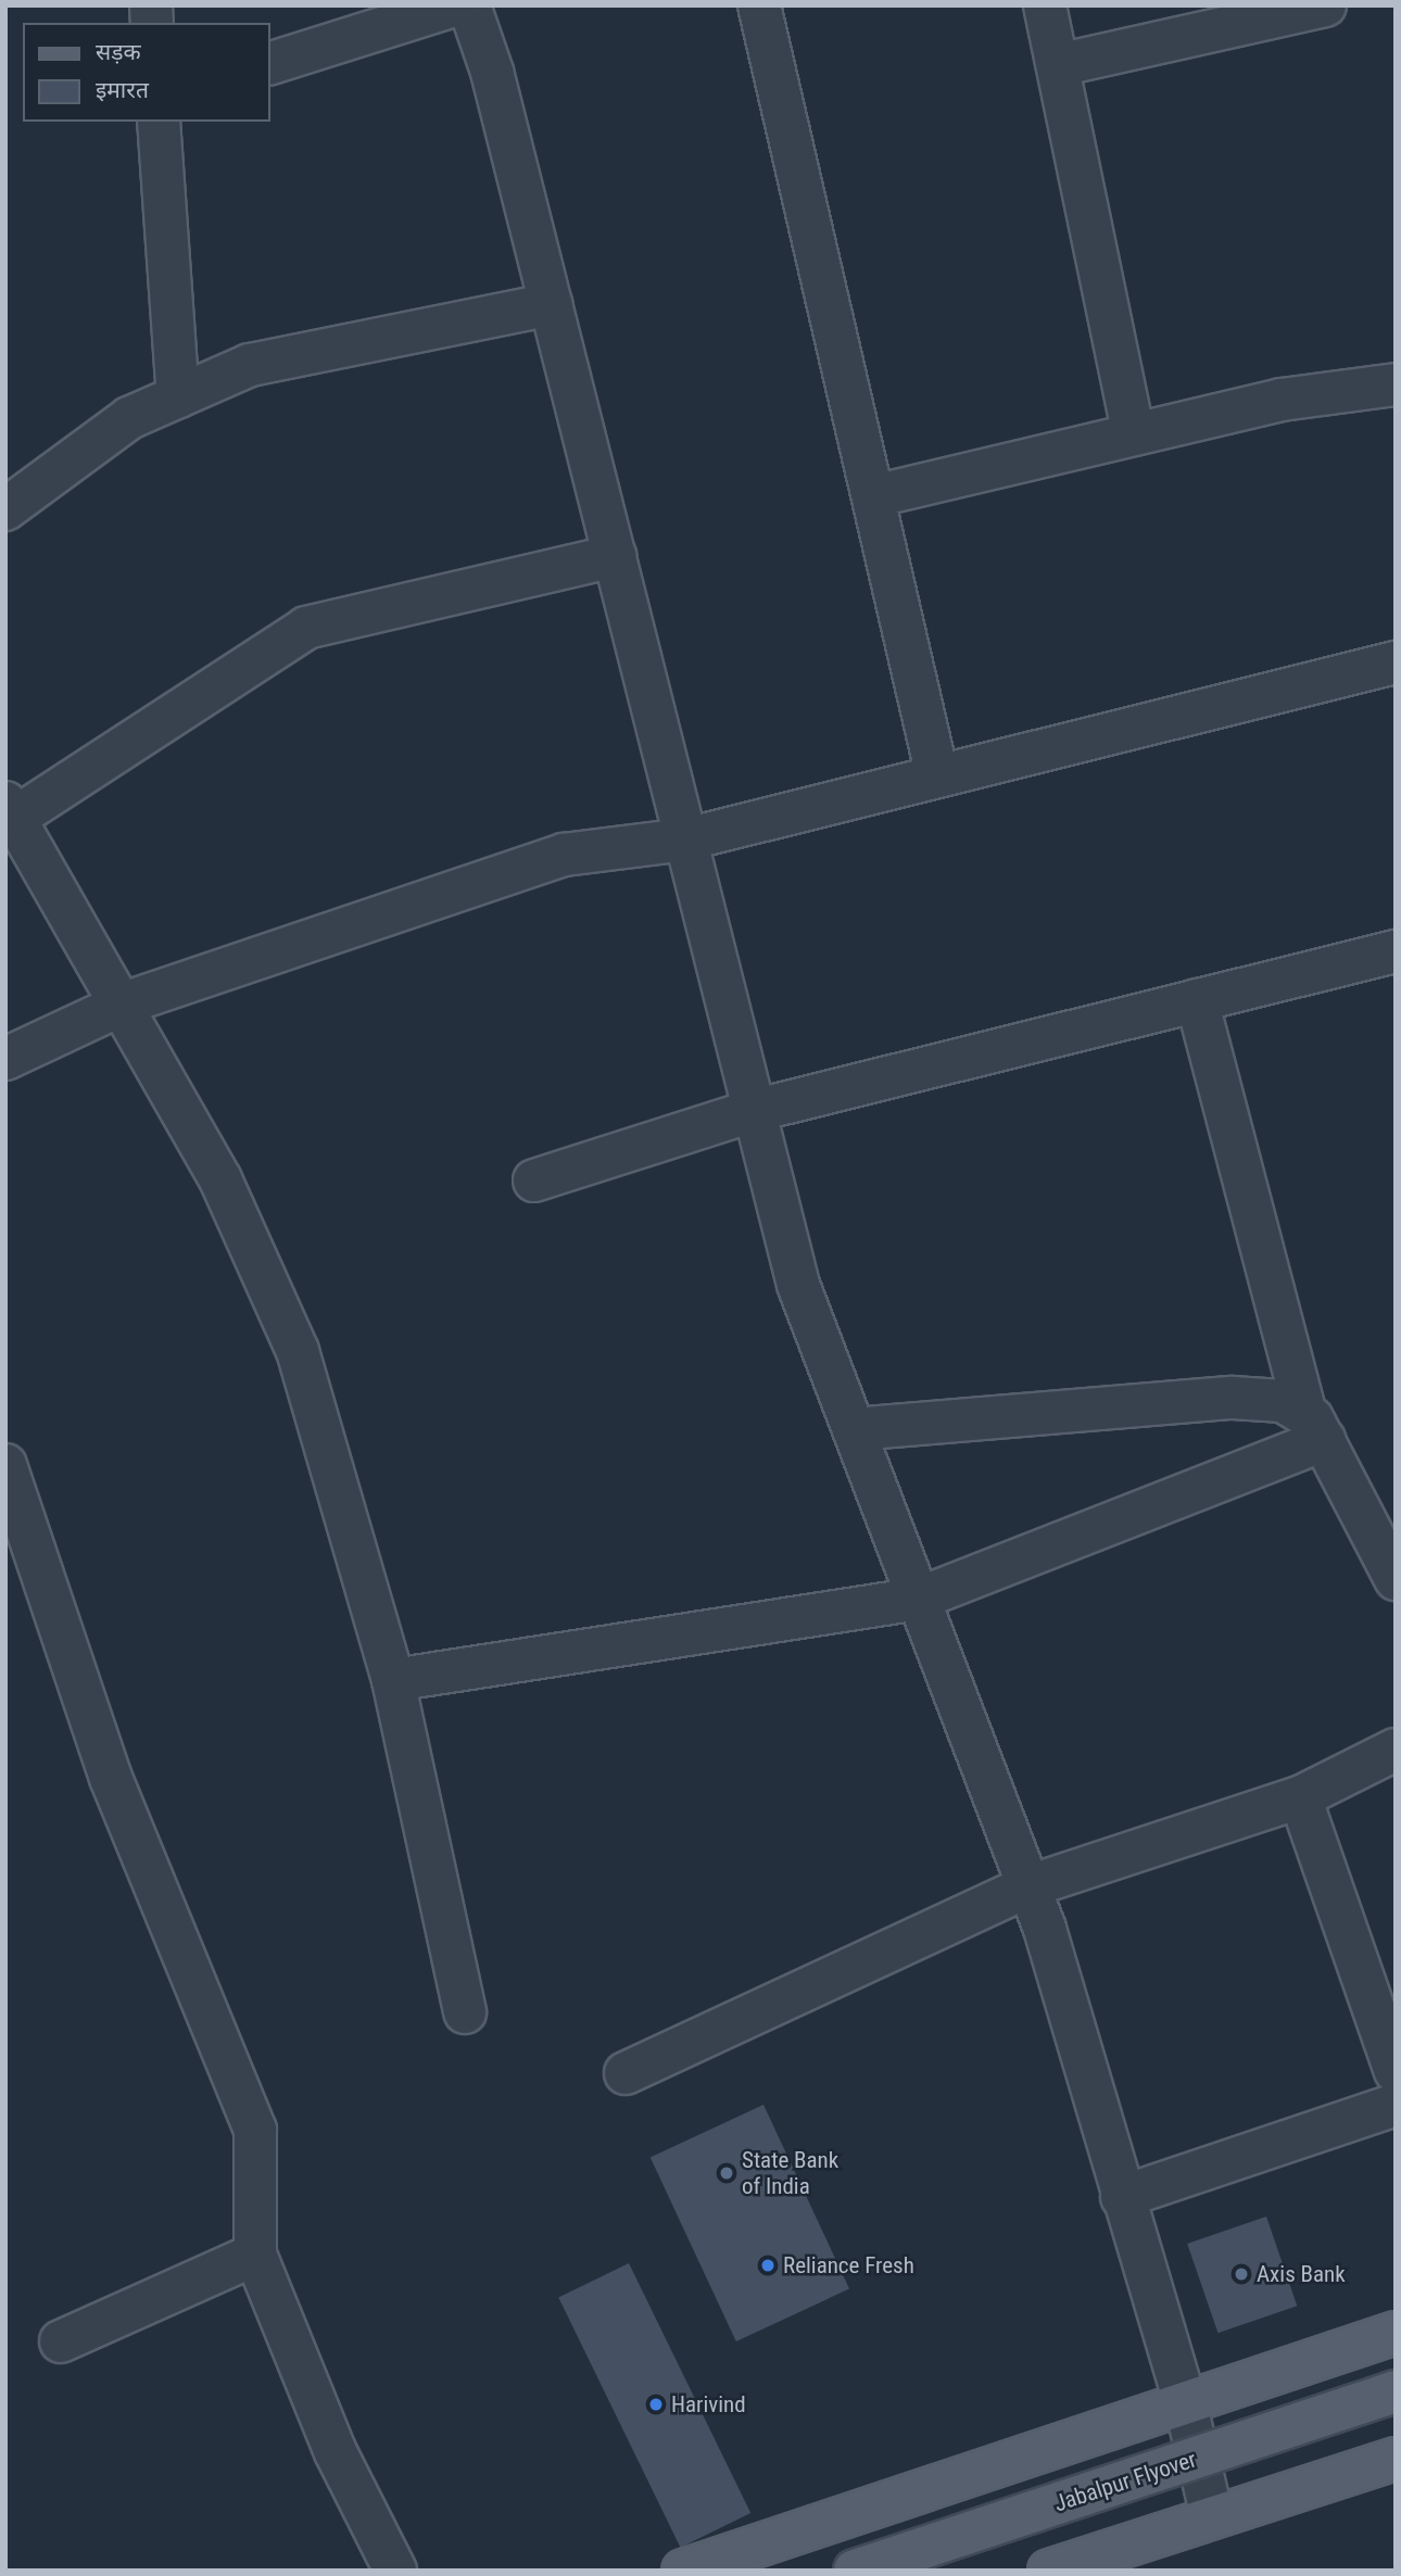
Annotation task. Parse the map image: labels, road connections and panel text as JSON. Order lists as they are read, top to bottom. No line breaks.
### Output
{"streets":{"main road":["Jabalpur Flyover"]},"places":["State Bank of India","Reliance Fresh","Axis Bank","Harivind"],"legend":["सड़क","इमारत"]}
